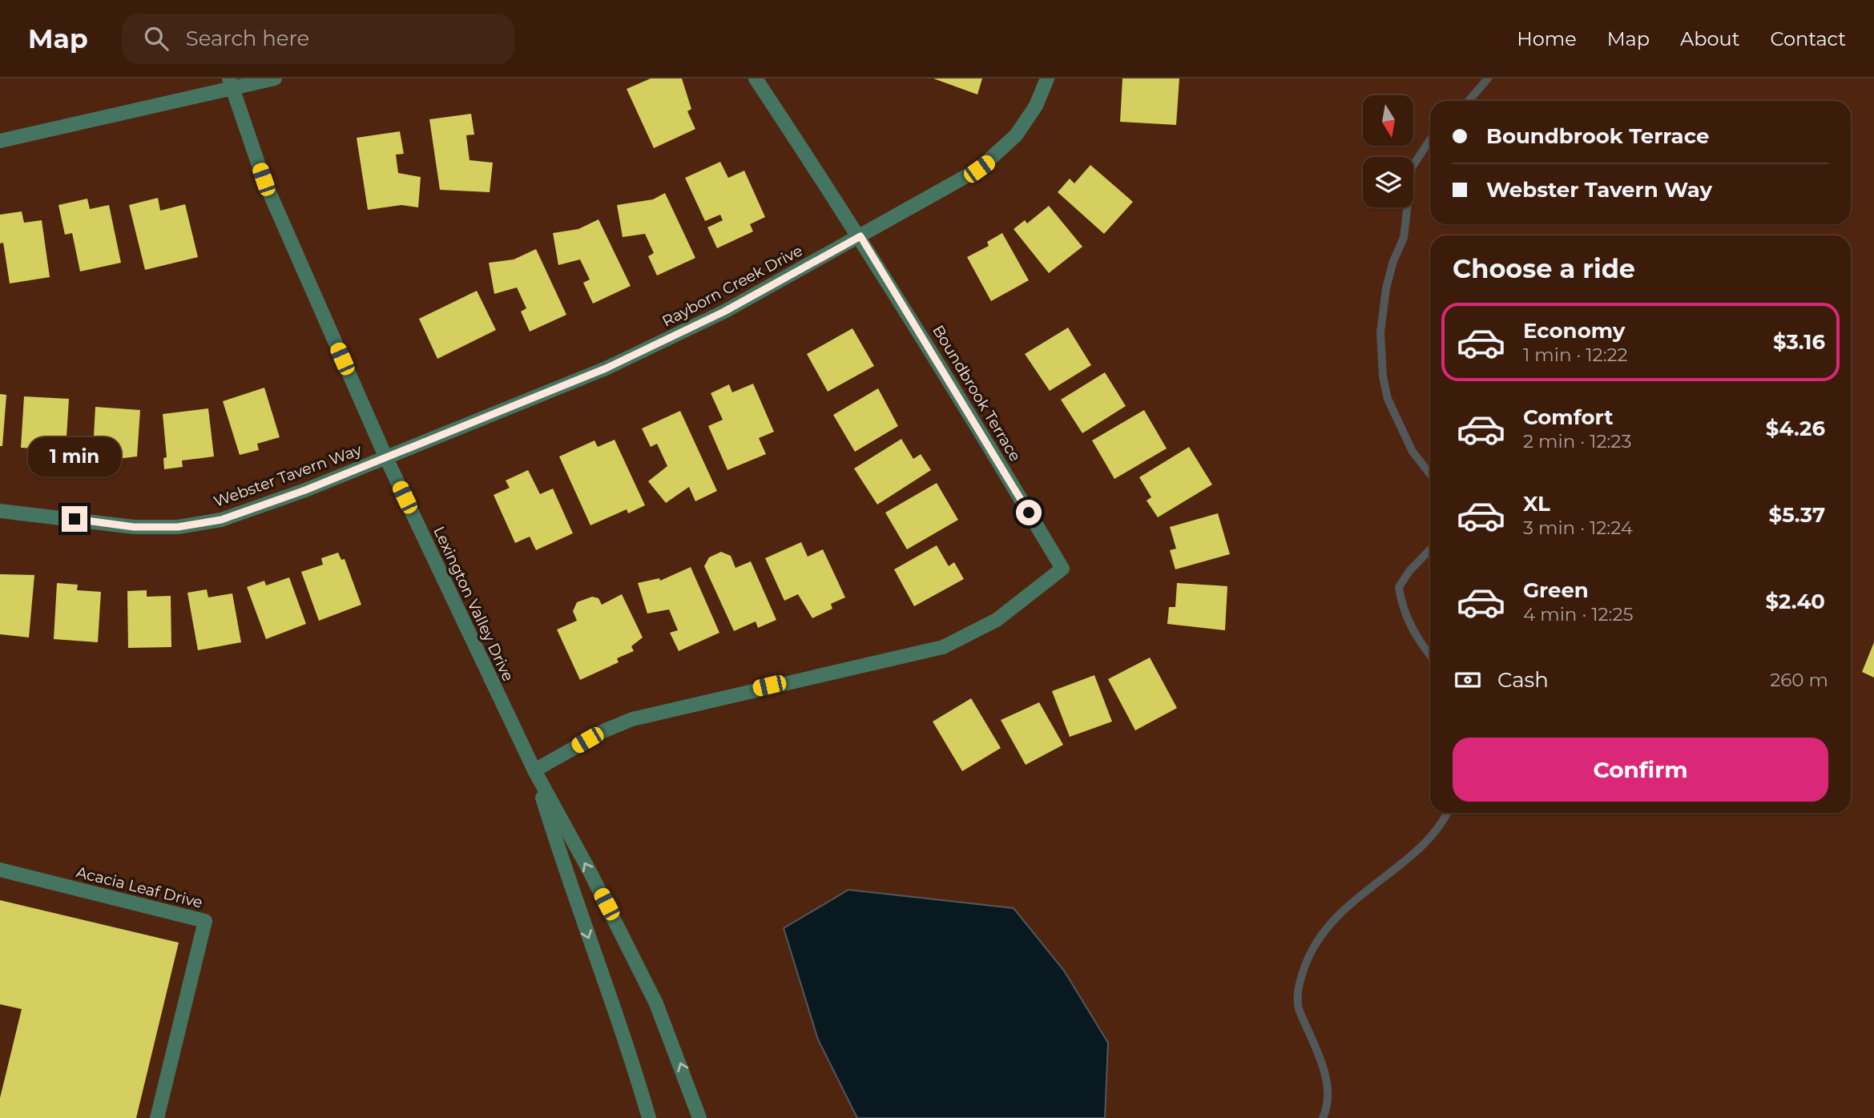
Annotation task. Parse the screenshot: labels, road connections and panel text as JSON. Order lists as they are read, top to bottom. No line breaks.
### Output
{"streets":{"street":["Rayborn Creek Drive","Boundbrook Terrace","Webster Tavern Way","Lexington Valley Drive","Acacia Leaf Drive"]},"crossings":[["Rayborn Creek Drive","Boundbrook Terrace"],["Rayborn Creek Drive","Webster Tavern Way"],["Rayborn Creek Drive","Lexington Valley Drive"],["Boundbrook Terrace","Lexington Valley Drive"],["Webster Tavern Way","Lexington Valley Drive"]],"north":"bottom","page":{"header":"Map","search":"Search here","nav":["Home","Map","About","Contact"],"banner":["Boundbrook Terrace","Webster Tavern Way"],"heading":"Choose a ride","list":[{"name":"Economy","note":"1 min · 12:22","value":"$3.16"},{"name":"Comfort","note":"2 min · 12:23","value":"$4.26"},{"name":"XL","note":"3 min · 12:24","value":"$5.37"},{"name":"Green","note":"4 min · 12:25","value":"$2.40"}],"bubble":"1 min","pay":["Cash","260 m"],"buttons":"Confirm"}}
